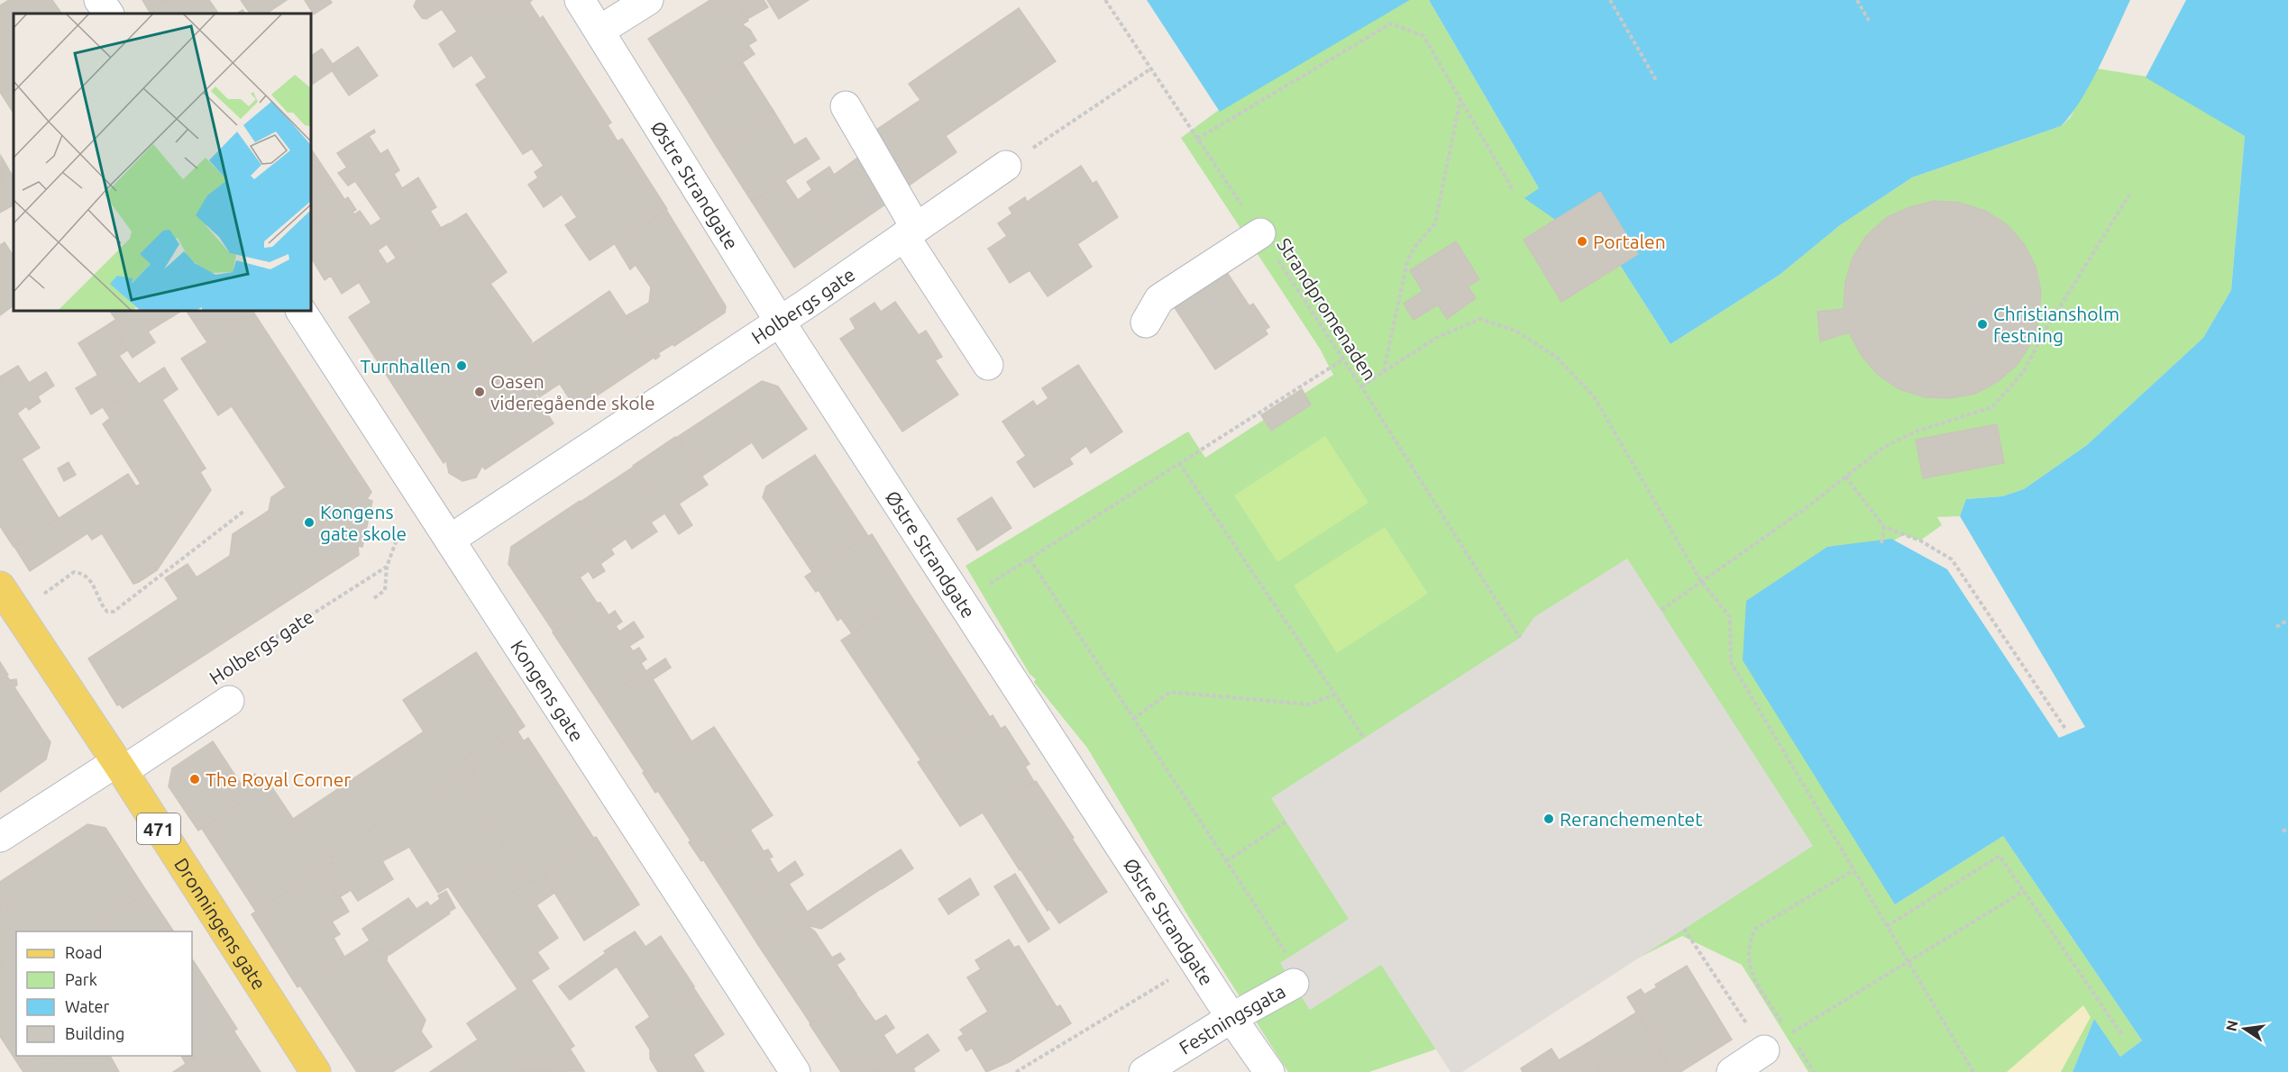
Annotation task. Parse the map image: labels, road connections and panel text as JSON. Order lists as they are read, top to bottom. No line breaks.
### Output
{"streets":{"main road":["471","Dronningens gate"],"street":["Østre Strandgate","Holbergs gate","Kongens gate","Festningsgata"],"path":["Strandpromenaden"]},"crossings":[["Østre Strandgate","Holbergs gate"],["Østre Strandgate","Festningsgata"],["Holbergs gate","Kongens gate"]],"places":["Portalen","Christiansholm festning","Turnhallen","Oasen videregående skole","Kongens gate skole","The Royal Corner","Reranchementet"],"legend":["Road","Park","Water","Building"],"north":"left"}
